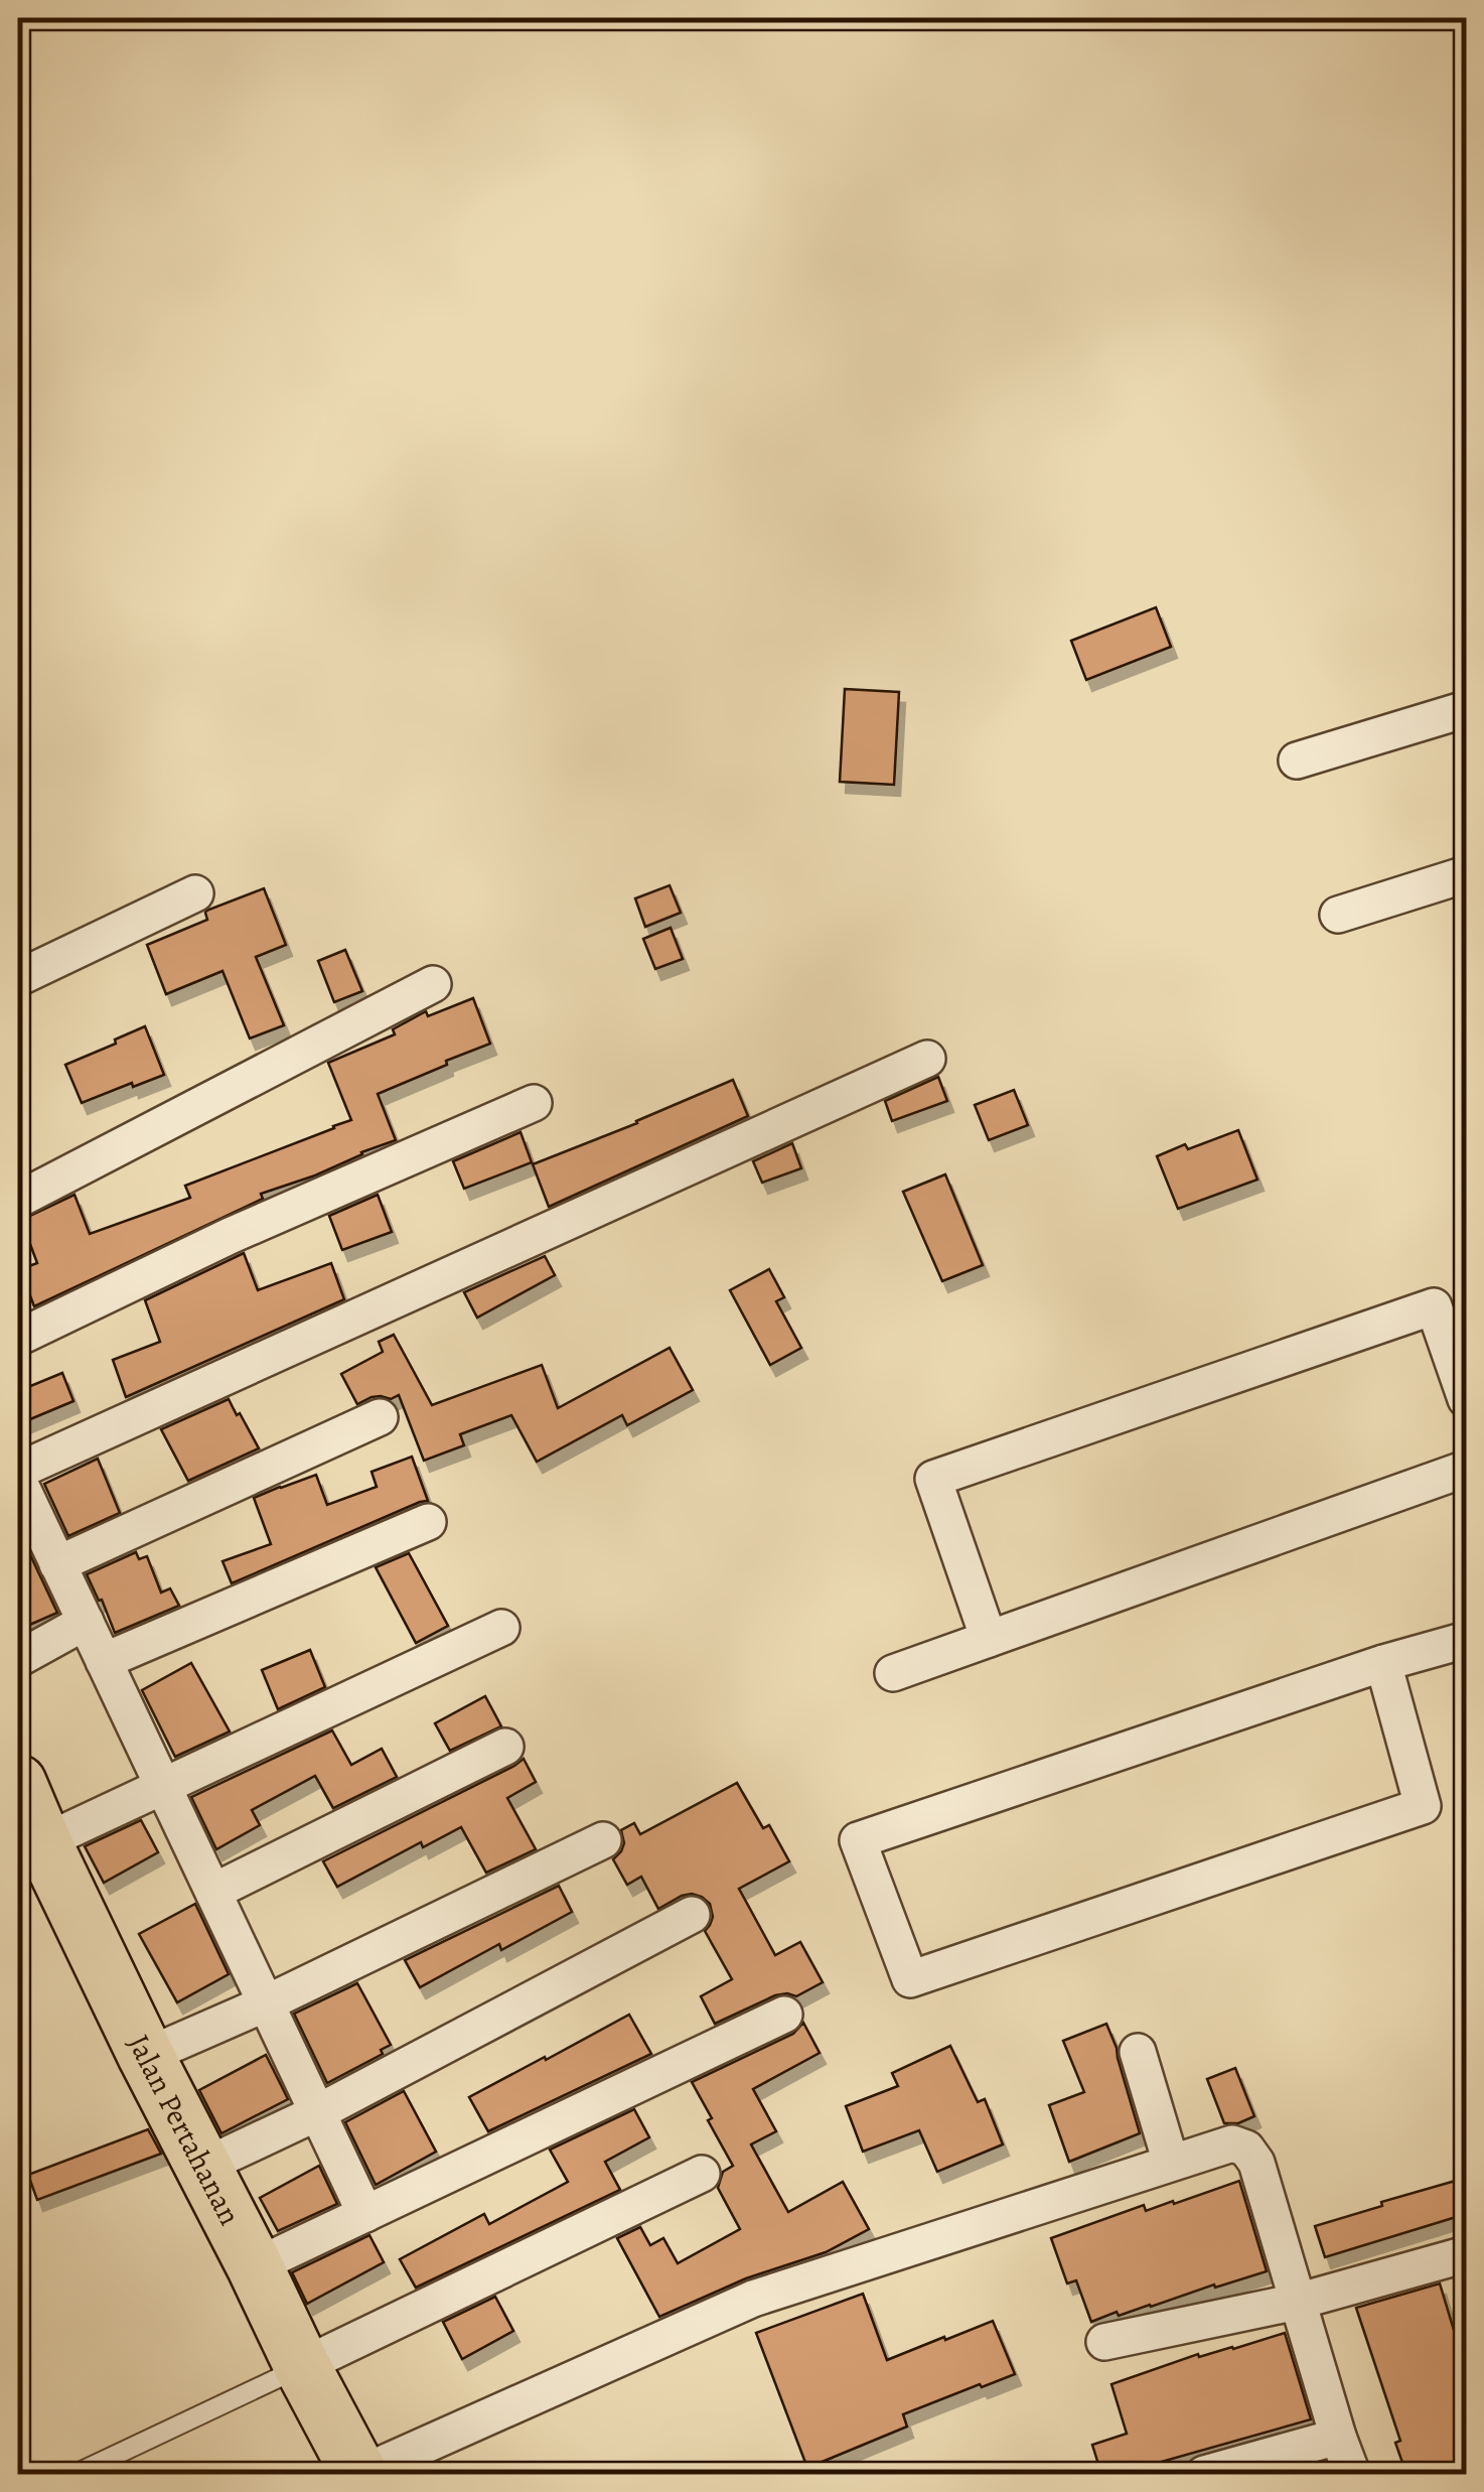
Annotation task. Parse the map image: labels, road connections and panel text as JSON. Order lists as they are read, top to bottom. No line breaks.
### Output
{"streets":{"main road":["Jalan Pertahanan"]}}
